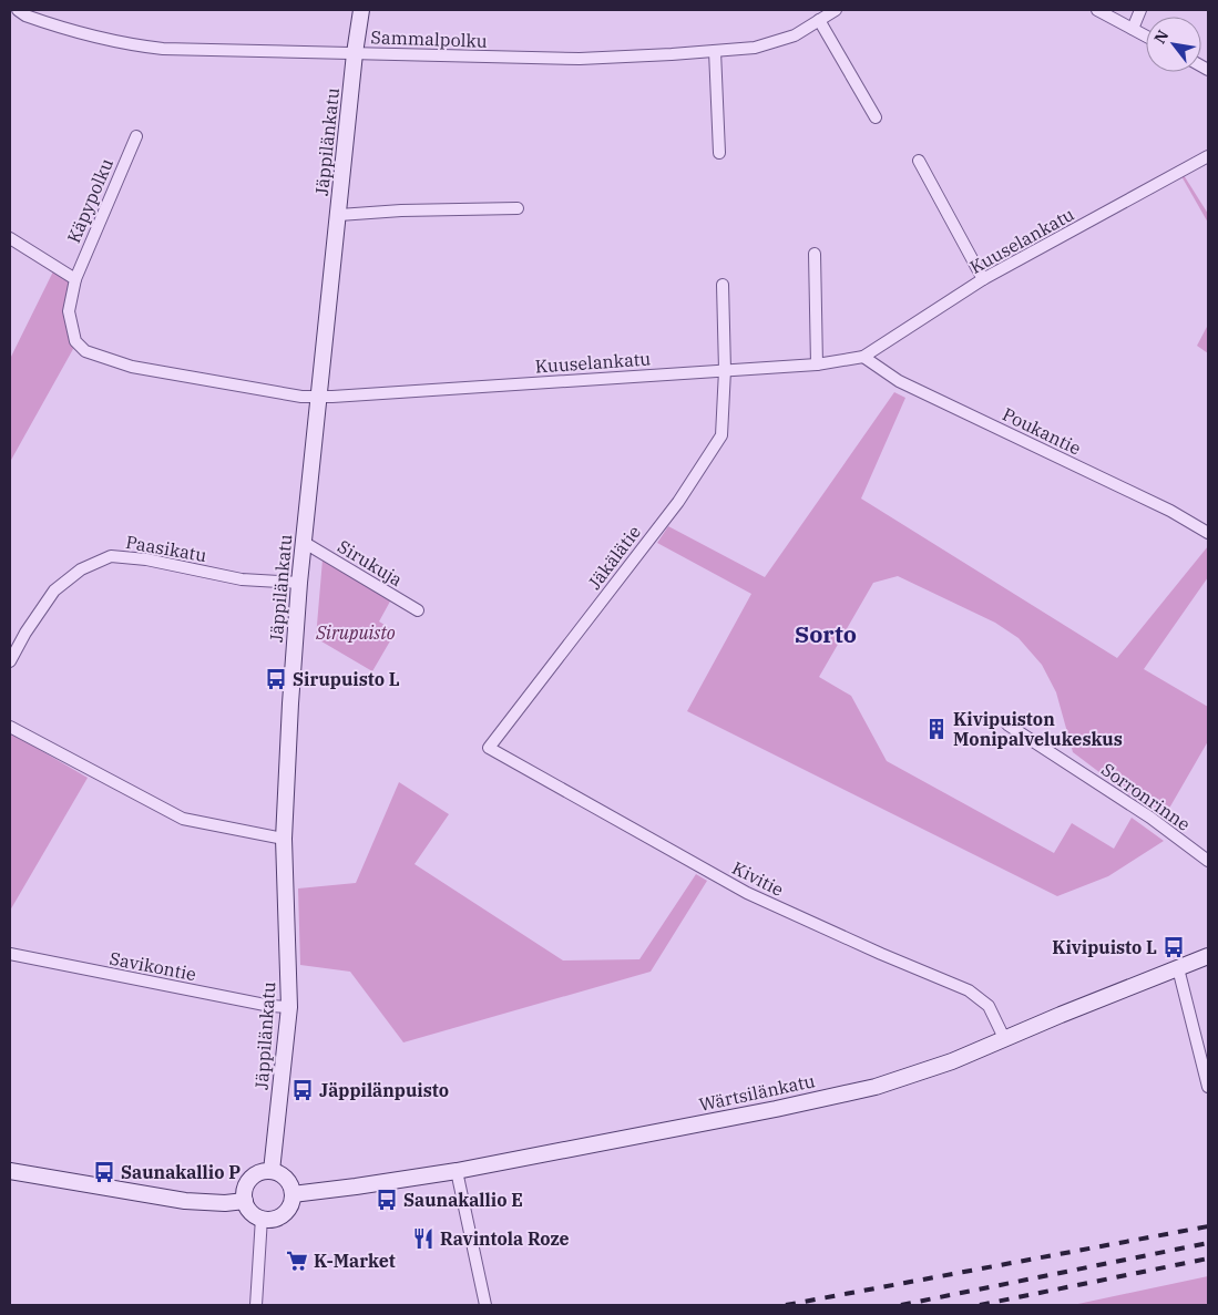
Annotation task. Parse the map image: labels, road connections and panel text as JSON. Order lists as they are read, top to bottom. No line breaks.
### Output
{"streets":{"street":["Sammalpolku","Jäppilänkatu","Käpypolku","Kuuselankatu","Poukantie","Paasikatu","Jäkälätie","Sirukuja","Sorronrinne","Kivitie","Savikontie","Wärtsilänkatu"]},"crossings":[["Sammalpolku","Jäppilänkatu"],["Jäppilänkatu","Kuuselankatu"],["Jäppilänkatu","Paasikatu"],["Jäppilänkatu","Sirukuja"],["Jäppilänkatu","Savikontie"],["Jäppilänkatu","Wärtsilänkatu"],["Käpypolku","Kuuselankatu"],["Kuuselankatu","Poukantie"],["Kuuselankatu","Jäkälätie"],["Jäkälätie","Kivitie"],["Kivitie","Wärtsilänkatu"]],"districts":["Sorto"],"parks":["Sirupuisto"],"places":{"bus stop":["Sirupuisto L","Kivipuisto L","Jäppilänpuisto","Saunakallio P","Saunakallio E"],"building":["Kivipuiston Monipalvelukeskus"],"restaurant":["Ravintola Roze"],"supermarket":["K-Market"]},"north":"top left"}
